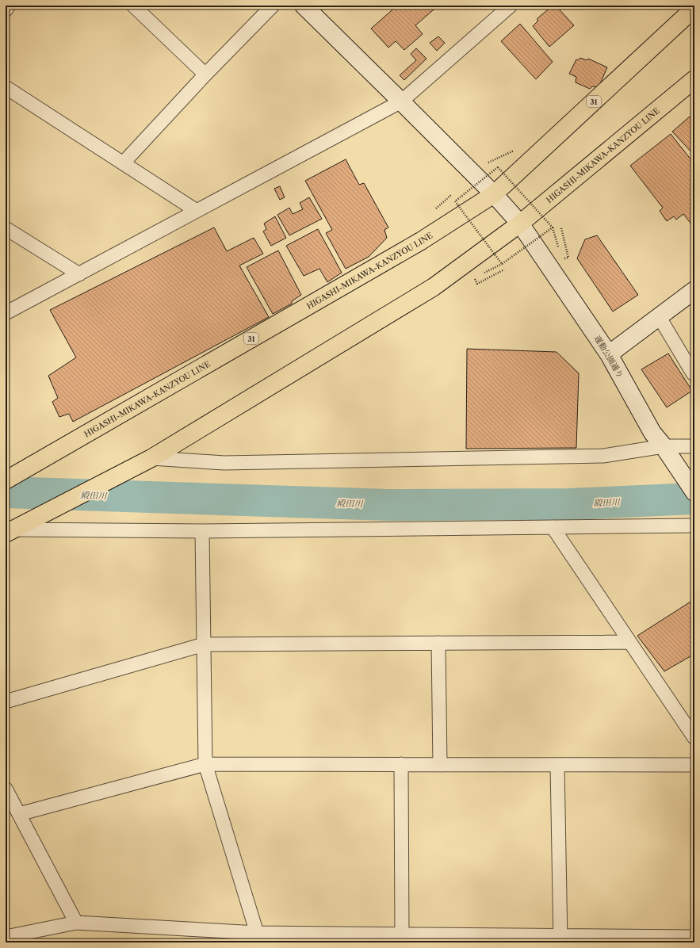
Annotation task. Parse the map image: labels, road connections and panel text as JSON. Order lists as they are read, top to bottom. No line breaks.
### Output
{"streets":{"main road":["31","HIGASHI-MIKAWA-KANZYOU LINE"],"street":["運動公園通り"]},"crossings":[["HIGASHI-MIKAWA-KANZYOU LINE","運動公園通り"]],"water":["殿田川"]}
